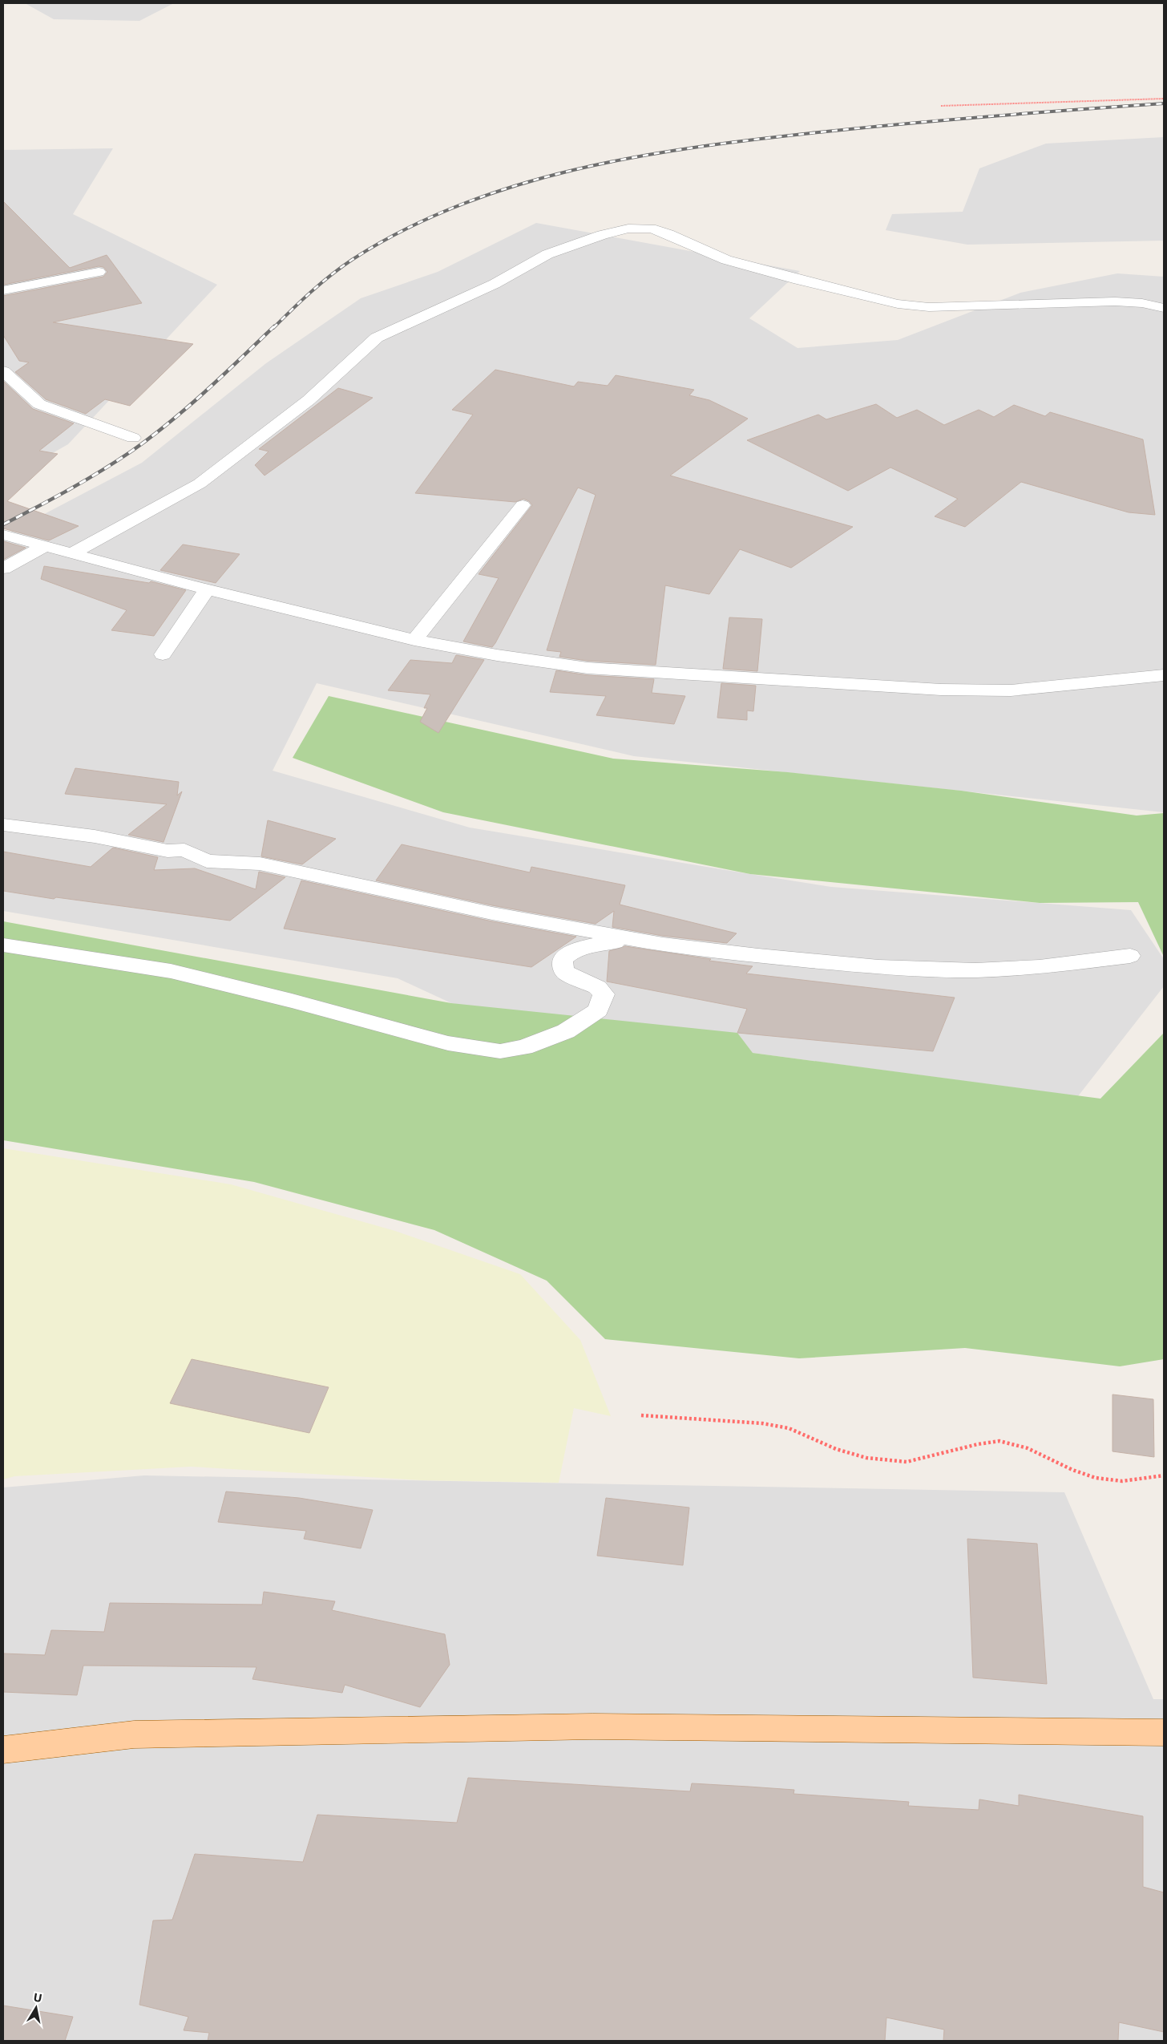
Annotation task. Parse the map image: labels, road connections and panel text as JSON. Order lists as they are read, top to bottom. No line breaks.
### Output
{"north":"top"}
